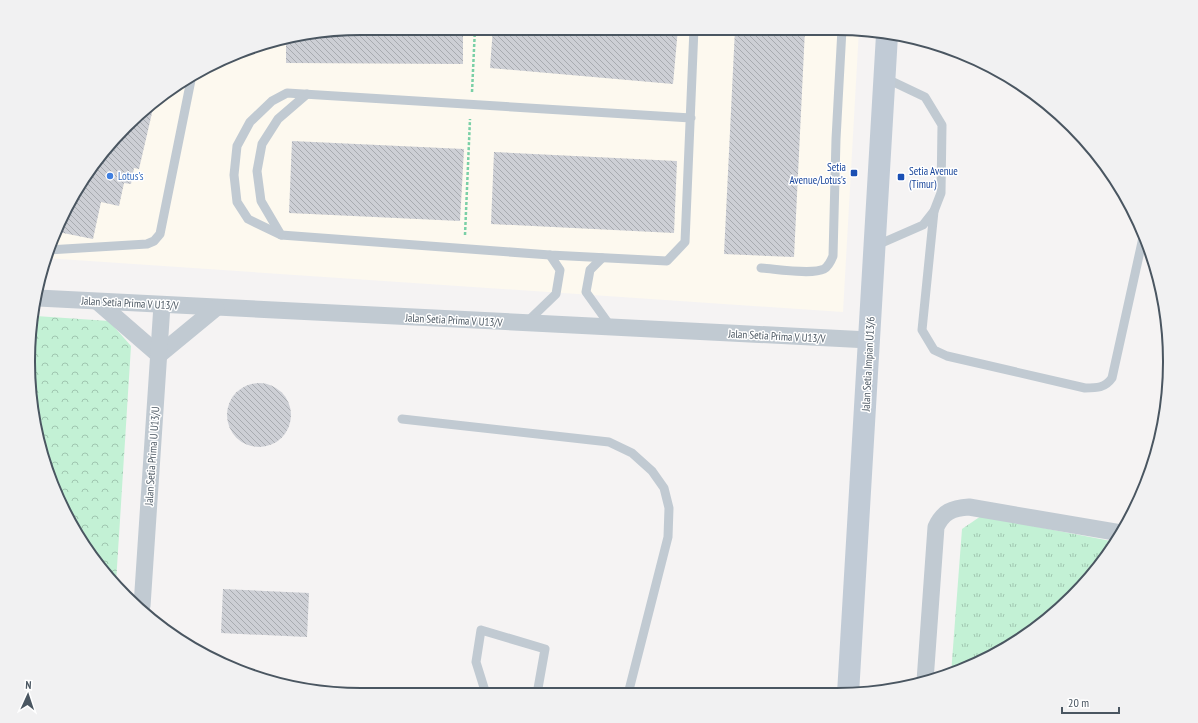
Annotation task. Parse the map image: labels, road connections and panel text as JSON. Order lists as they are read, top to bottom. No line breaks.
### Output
{"streets":{"street":["Jalan Setia Prima V U13/V","Jalan Setia Impian U13/6","Jalan Setia Prima U U13/U"]},"crossings":[["Jalan Setia Prima V U13/V","Jalan Setia Impian U13/6"],["Jalan Setia Prima V U13/V","Jalan Setia Prima U U13/U"]],"places":{"transit":["Setia Avenue/Lotus's","Setia Avenue (Timur)"],"other":["Lotus's"]},"scale_bar":"20 m","north":"top"}
